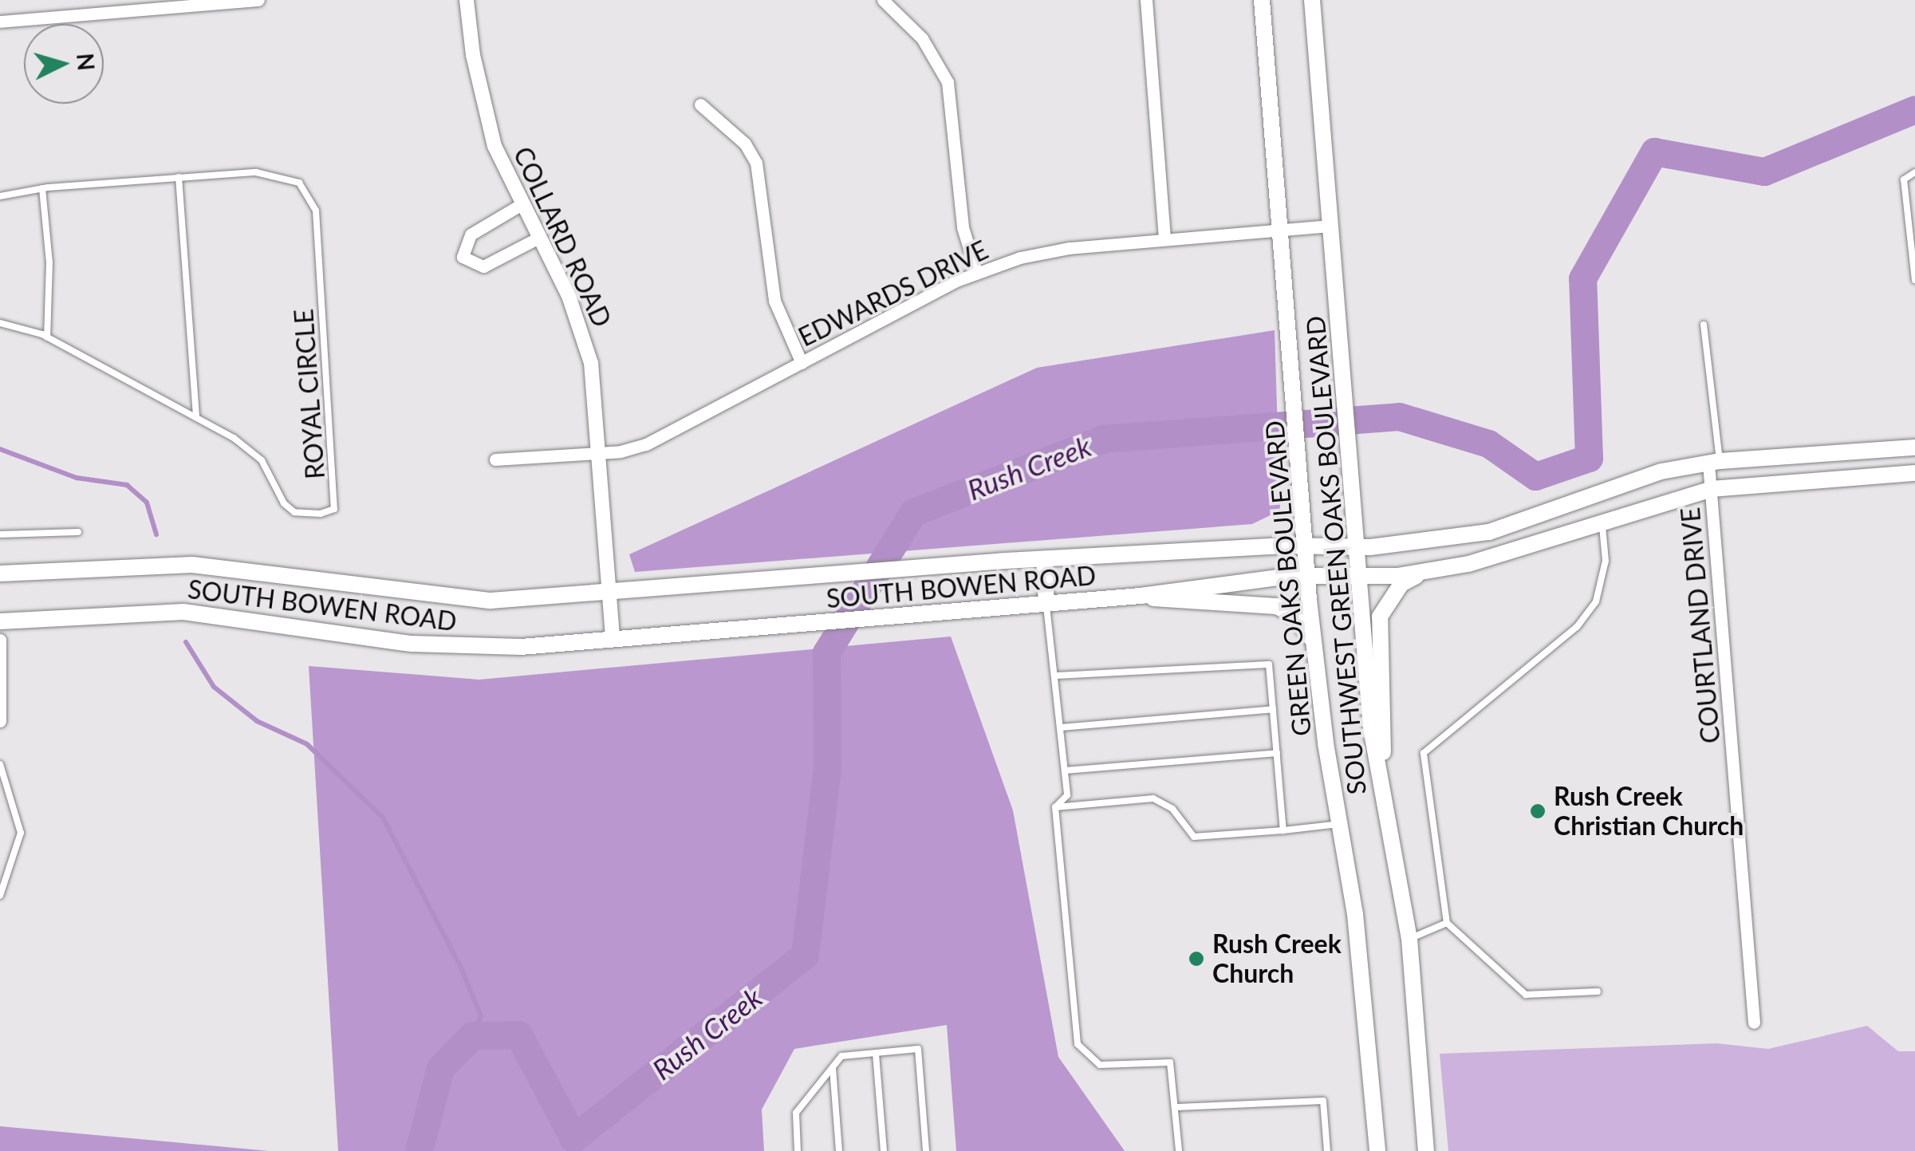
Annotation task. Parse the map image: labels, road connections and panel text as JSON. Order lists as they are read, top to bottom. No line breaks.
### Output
{"streets":{"main road":["SOUTHWEST GREEN OAKS BOULEVARD","GREEN OAKS BOULEVARD","SOUTH BOWEN ROAD"],"street":["COLLARD ROAD","EDWARDS DRIVE","COURTLAND DRIVE"],"lane":["ROYAL CIRCLE"]},"crossings":[["COLLARD ROAD","EDWARDS DRIVE"],["COLLARD ROAD","SOUTH BOWEN ROAD"],["EDWARDS DRIVE","SOUTHWEST GREEN OAKS BOULEVARD"],["EDWARDS DRIVE","GREEN OAKS BOULEVARD"],["SOUTHWEST GREEN OAKS BOULEVARD","SOUTH BOWEN ROAD"],["GREEN OAKS BOULEVARD","SOUTH BOWEN ROAD"],["SOUTH BOWEN ROAD","COURTLAND DRIVE"]],"water":["Rush Creek"],"places":["Rush Creek Christian Church","Rush Creek Church"],"north":"right"}
